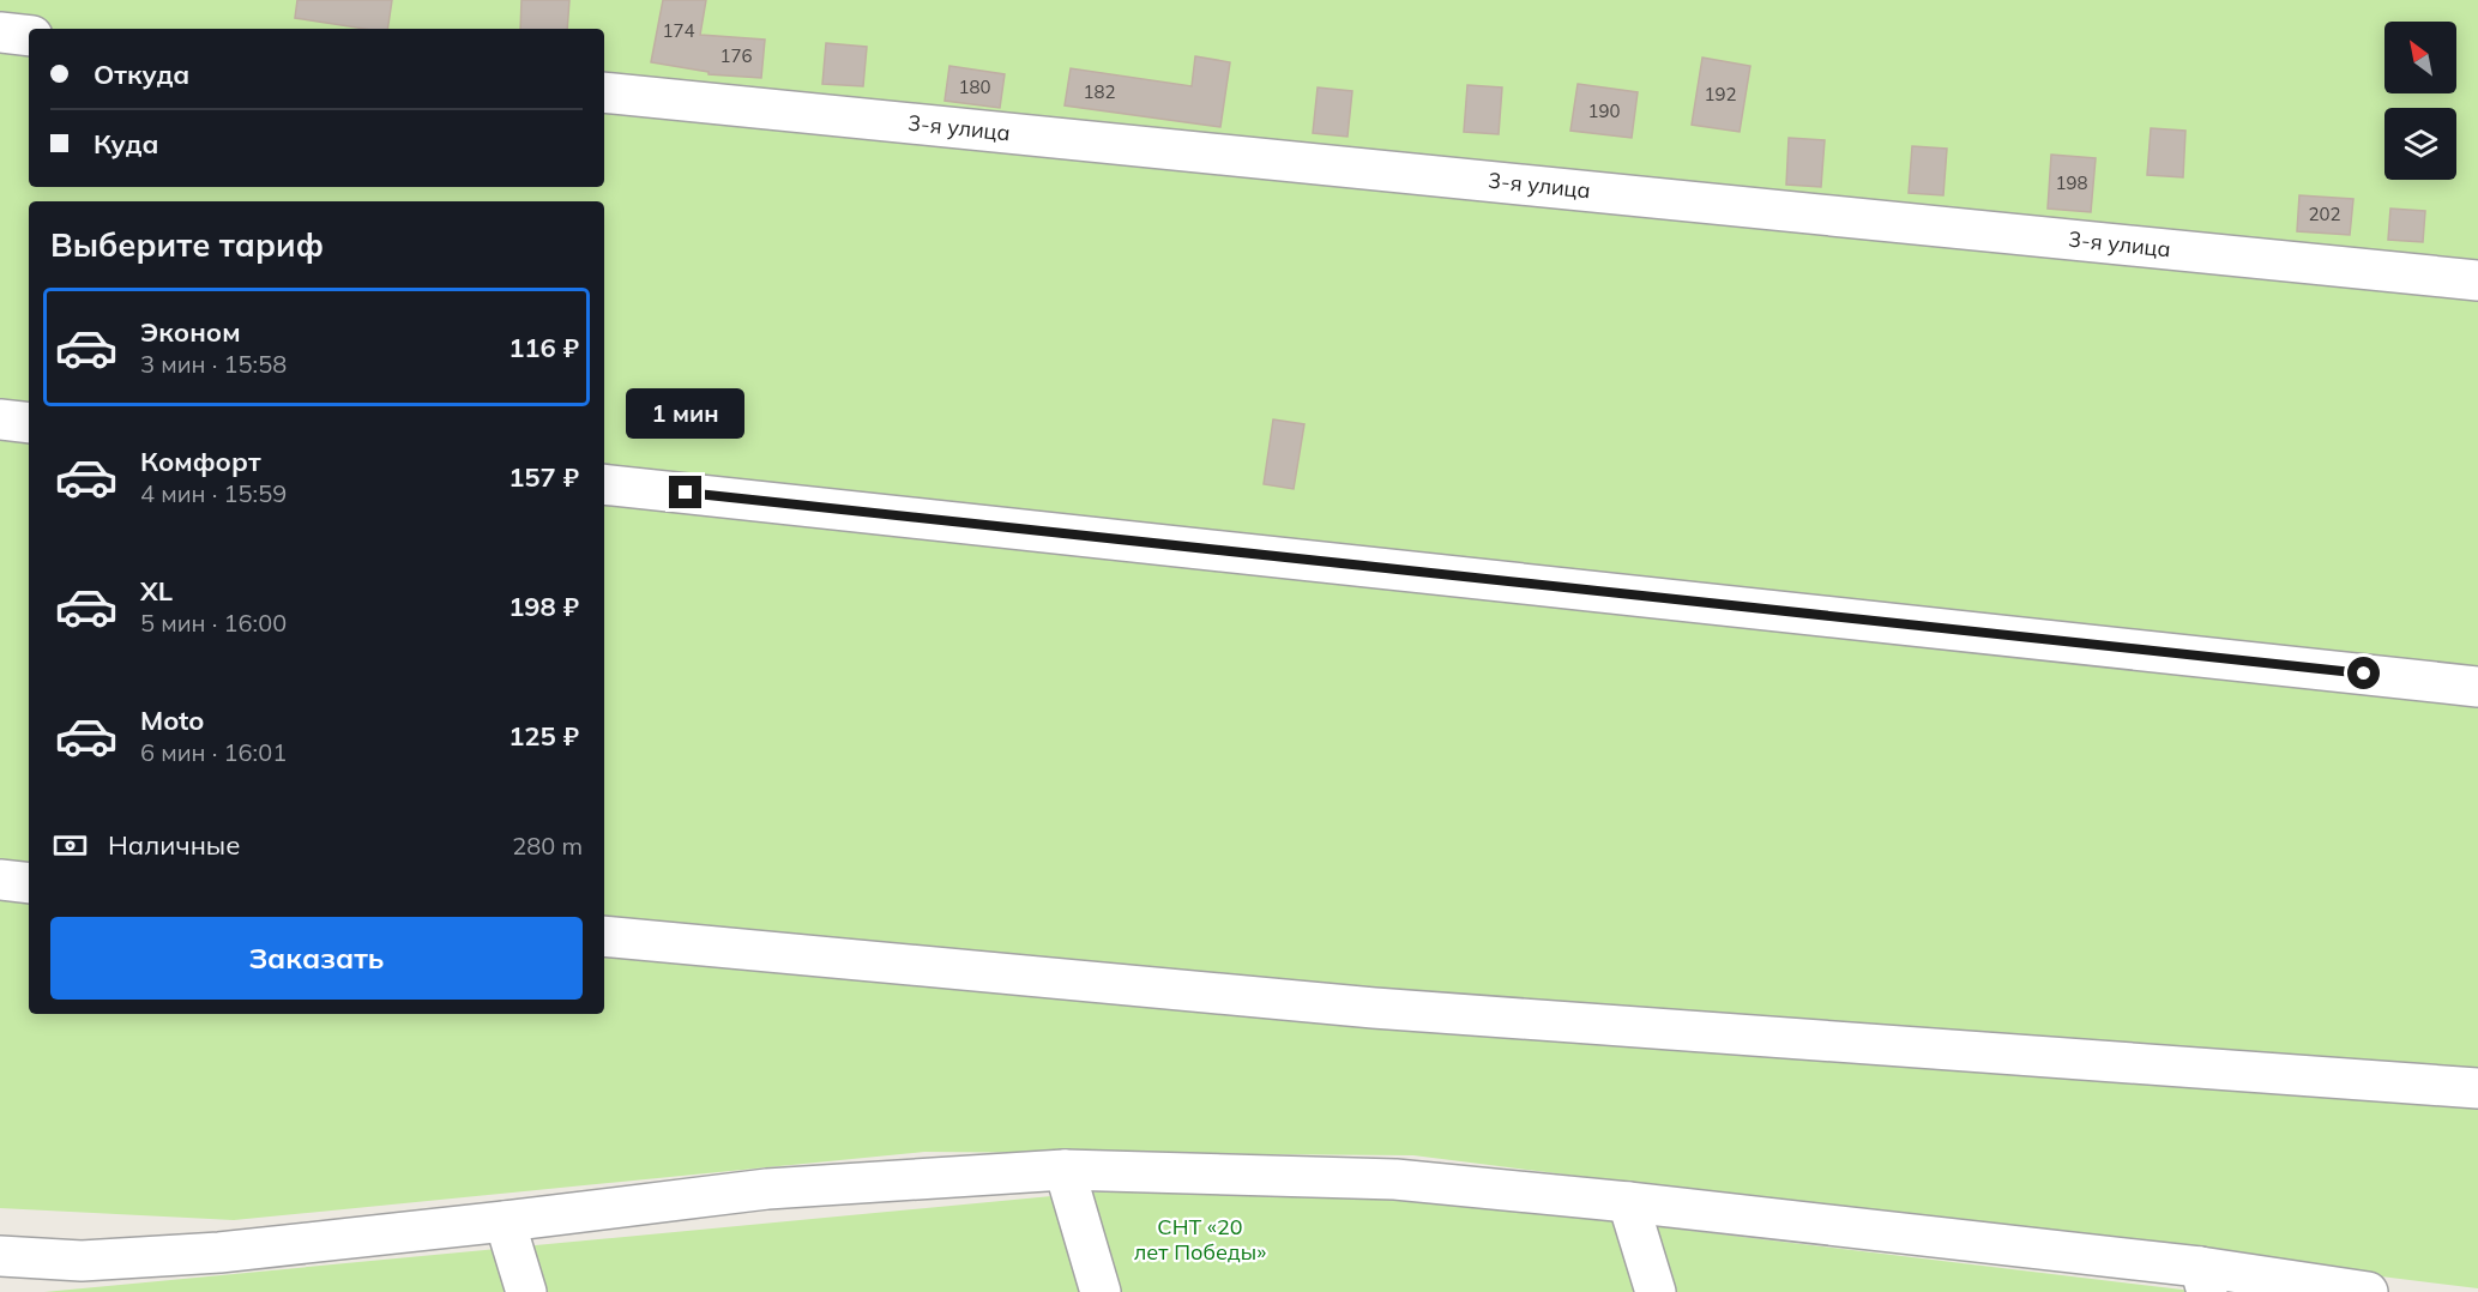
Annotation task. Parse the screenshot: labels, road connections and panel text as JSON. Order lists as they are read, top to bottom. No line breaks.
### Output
{"streets":{"street":["3-я улица"]},"parks":["СНТ «20 лет Победы»"],"house_numbers":["174","176","180","182","192","190","198","202"],"north":"top left","page":{"banner":["Откуда","Куда"],"heading":"Выберите тариф","list":[{"name":"Эконом","note":"3 мин · 15:58","value":"116 ₽"},{"name":"Комфорт","note":"4 мин · 15:59","value":"157 ₽"},{"name":"XL","note":"5 мин · 16:00","value":"198 ₽"},{"name":"Moto","note":"6 мин · 16:01","value":"125 ₽"}],"bubble":"1 мин","pay":["Наличные","280 m"],"buttons":"Заказать"}}
